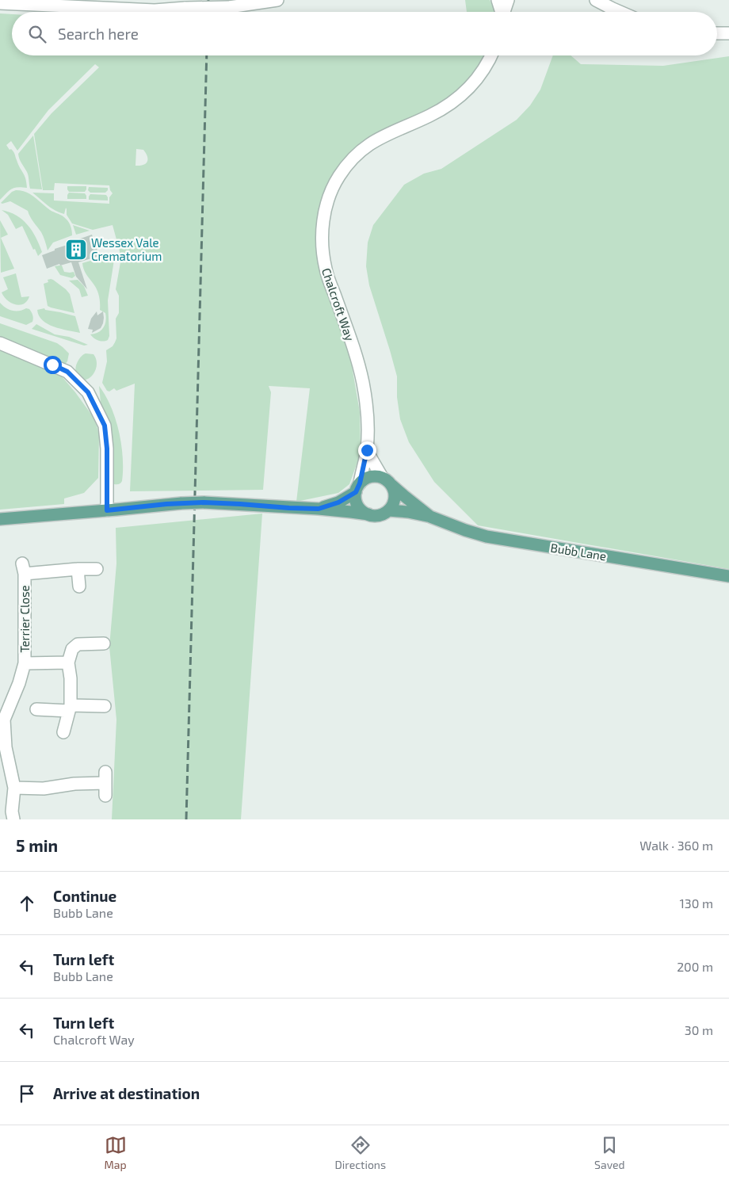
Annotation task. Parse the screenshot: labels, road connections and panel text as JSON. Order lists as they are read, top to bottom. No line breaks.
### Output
{"streets":{"main road":["Bubb Lane"],"street":["Chalcroft Way","Terrier Close"]},"crossings":[["Chalcroft Way","Bubb Lane"]],"places":{"building":["Wessex Vale Crematorium"]},"page":{"search":"Search here","heading":["5 min","Walk · 360 m"],"list":[["Continue","Bubb Lane","130 m"],["Turn left","Bubb Lane","200 m"],["Turn left","Chalcroft Way","30 m"],"Arrive at destination"],"nav":["Map","Directions","Saved"]}}
